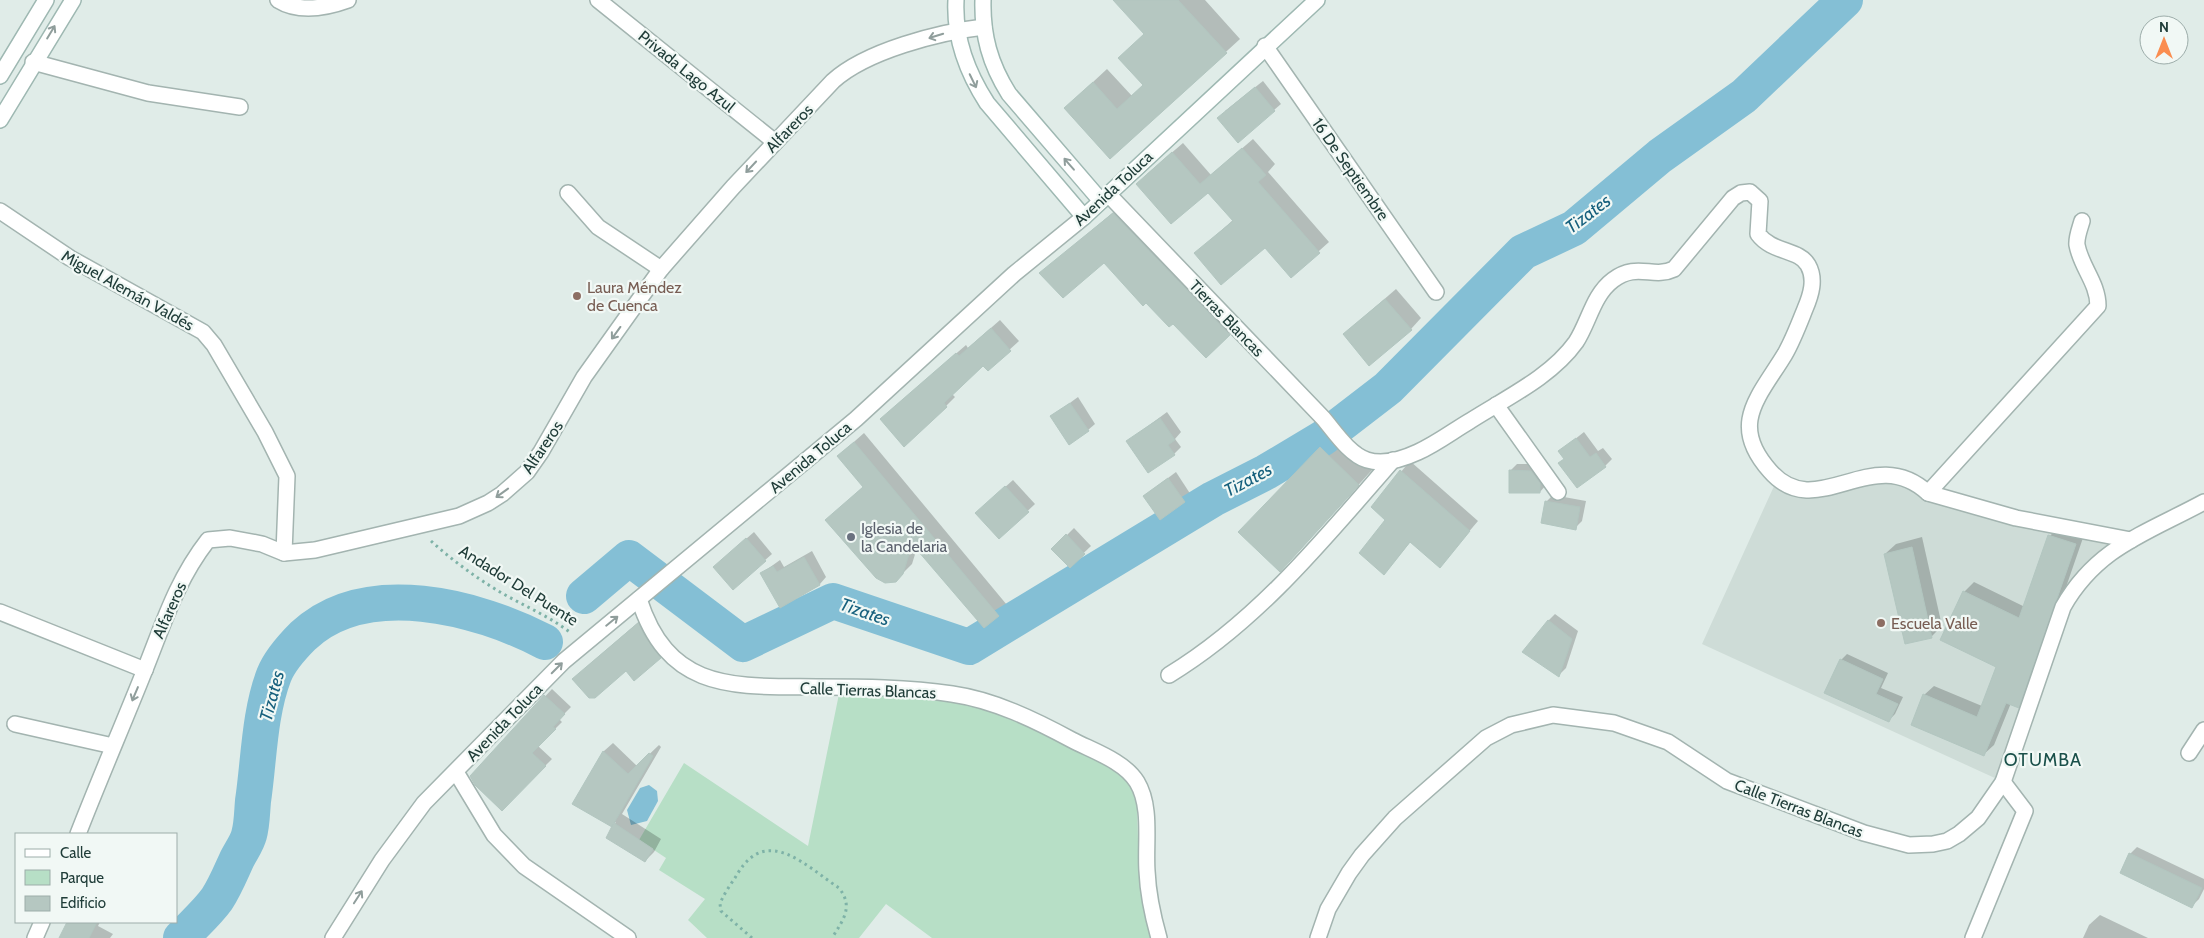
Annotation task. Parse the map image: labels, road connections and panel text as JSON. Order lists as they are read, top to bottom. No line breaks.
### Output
{"streets":{"street":["Privada Lago Azul","Alfareros","16 De Septiembre","Avenida Toluca","Miguel Alemán Valdés","Tierras Blancas","Calle Tierras Blancas"],"path":["Andador Del Puente"]},"crossings":[["Privada Lago Azul","Alfareros"],["Alfareros","Miguel Alemán Valdés"],["Alfareros","Tierras Blancas"],["Alfareros","Andador Del Puente"],["16 De Septiembre","Avenida Toluca"],["Avenida Toluca","Tierras Blancas"],["Avenida Toluca","Andador Del Puente"],["Avenida Toluca","Calle Tierras Blancas"]],"one_way":["Alfareros"],"districts":["OTUMBA"],"water":["Tizates"],"places":["Laura Méndez de Cuenca","Iglesia de la Candelaria","Escuela Valle"],"legend":["Calle","Parque","Edificio"],"north":"top"}
